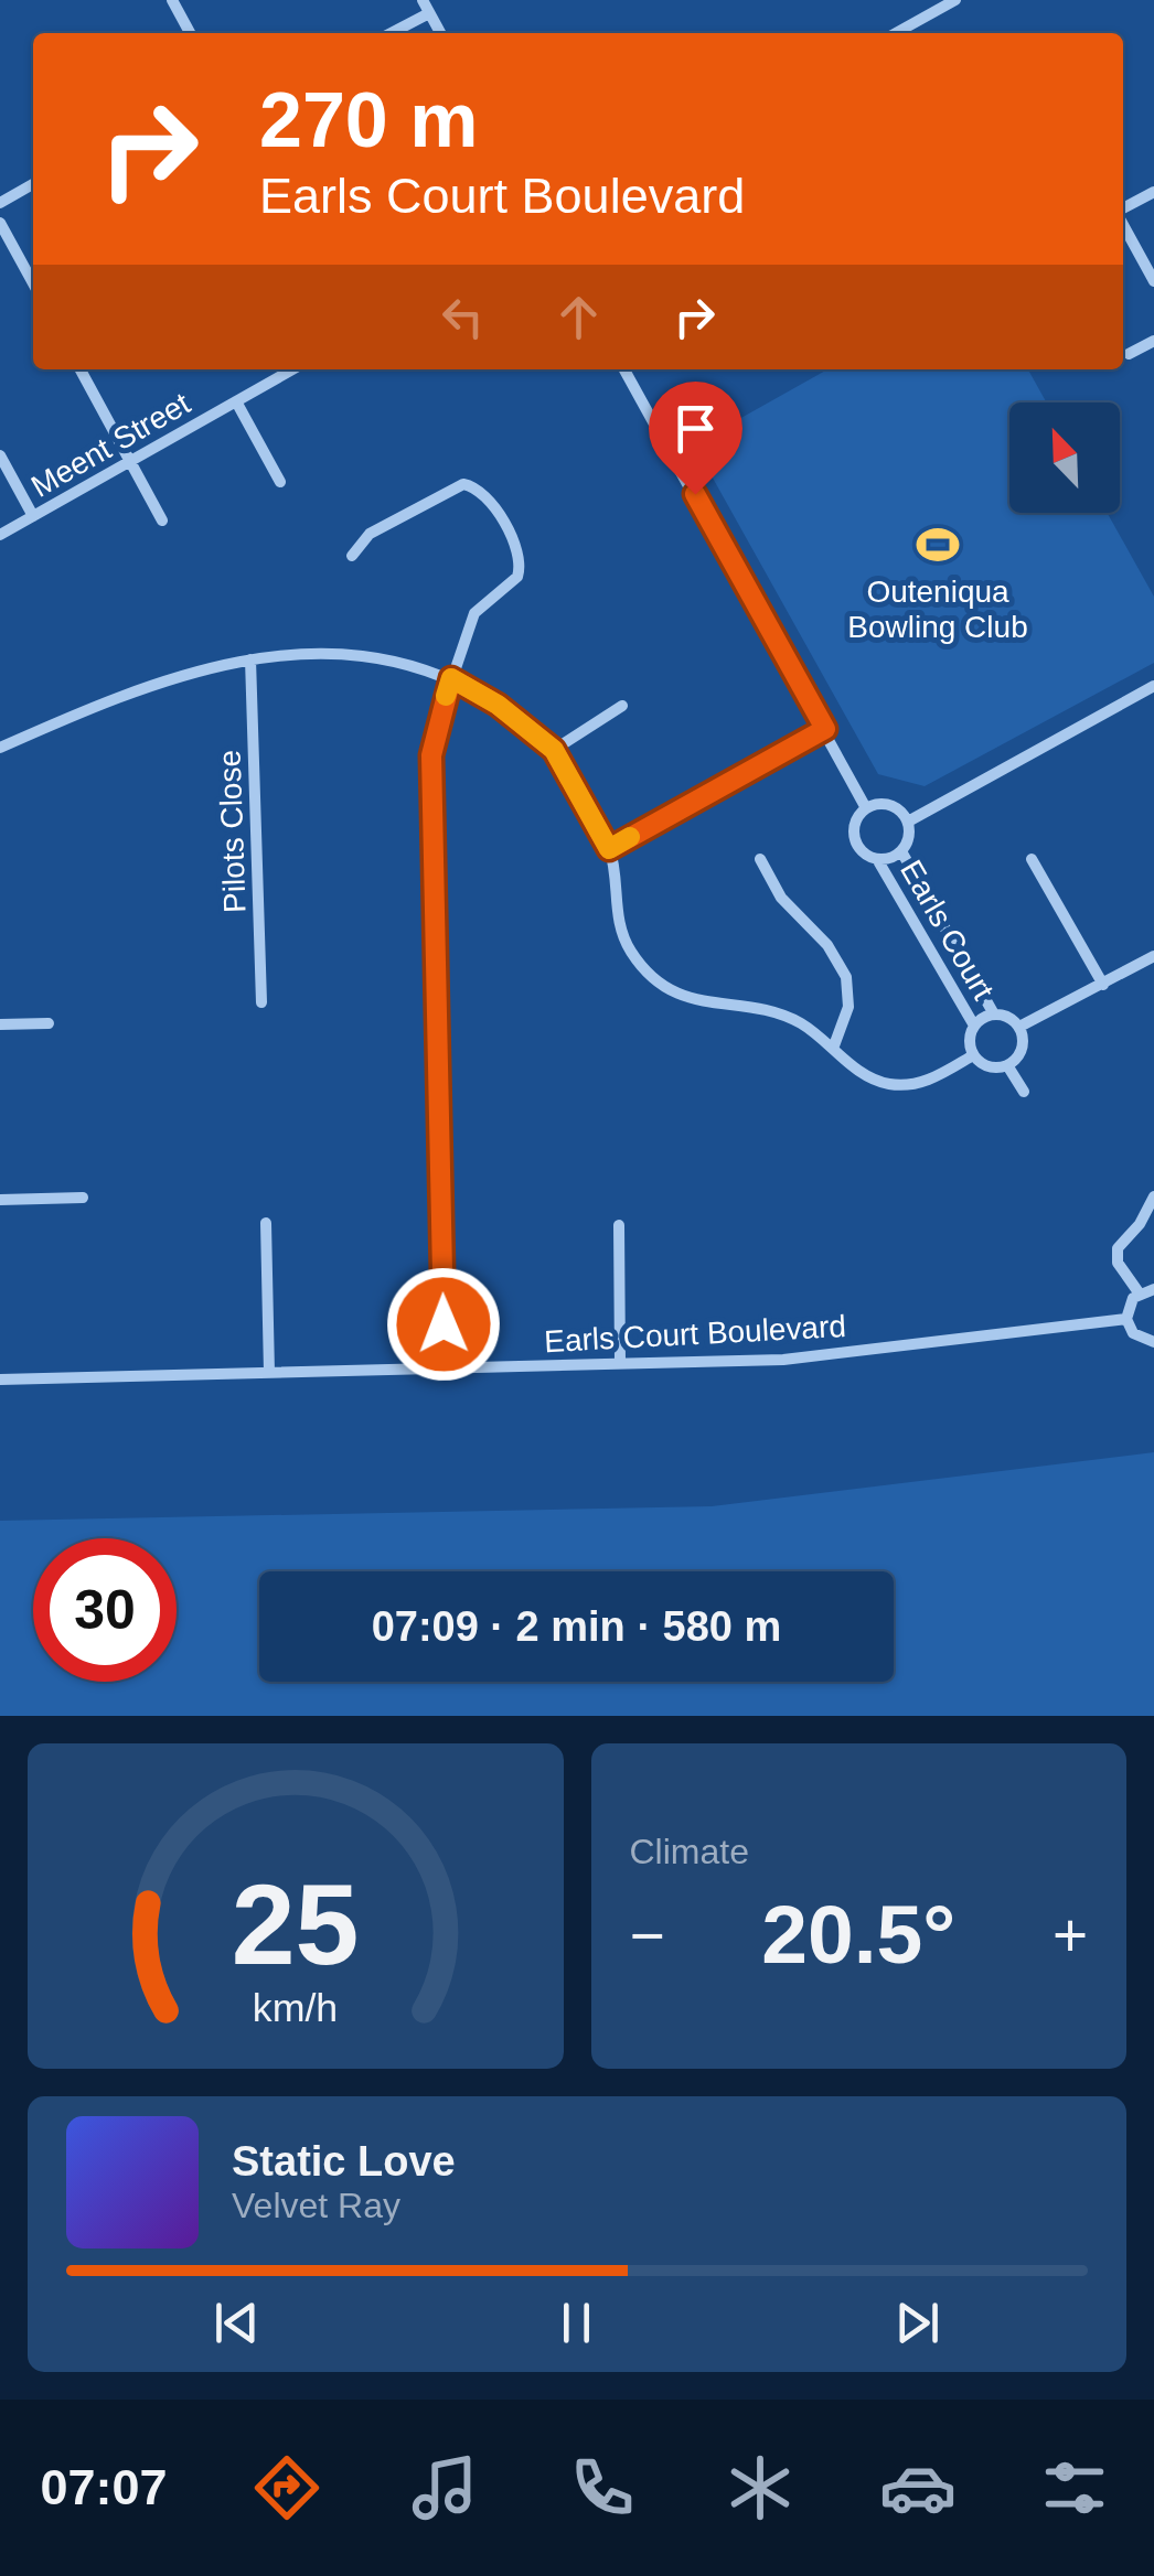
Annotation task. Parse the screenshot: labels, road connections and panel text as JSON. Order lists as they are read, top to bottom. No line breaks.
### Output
{"streets":{"street":["Meent Street","Pilots Close","Earls Court","Earls Court Boulevard"]},"places":{"sports":["Outeniqua Bowling Club"]},"north":"top left","page":{"turn":["270 m","Earls Court Boulevard"],"limit":"30","trip":"07:09 · 2 min · 580 m","tile":"Climate","heat":["−","20.5°","+"],"song":["Static Love","Velvet Ray"],"tabs":"07:07","gauge":["25","km/h"]}}
